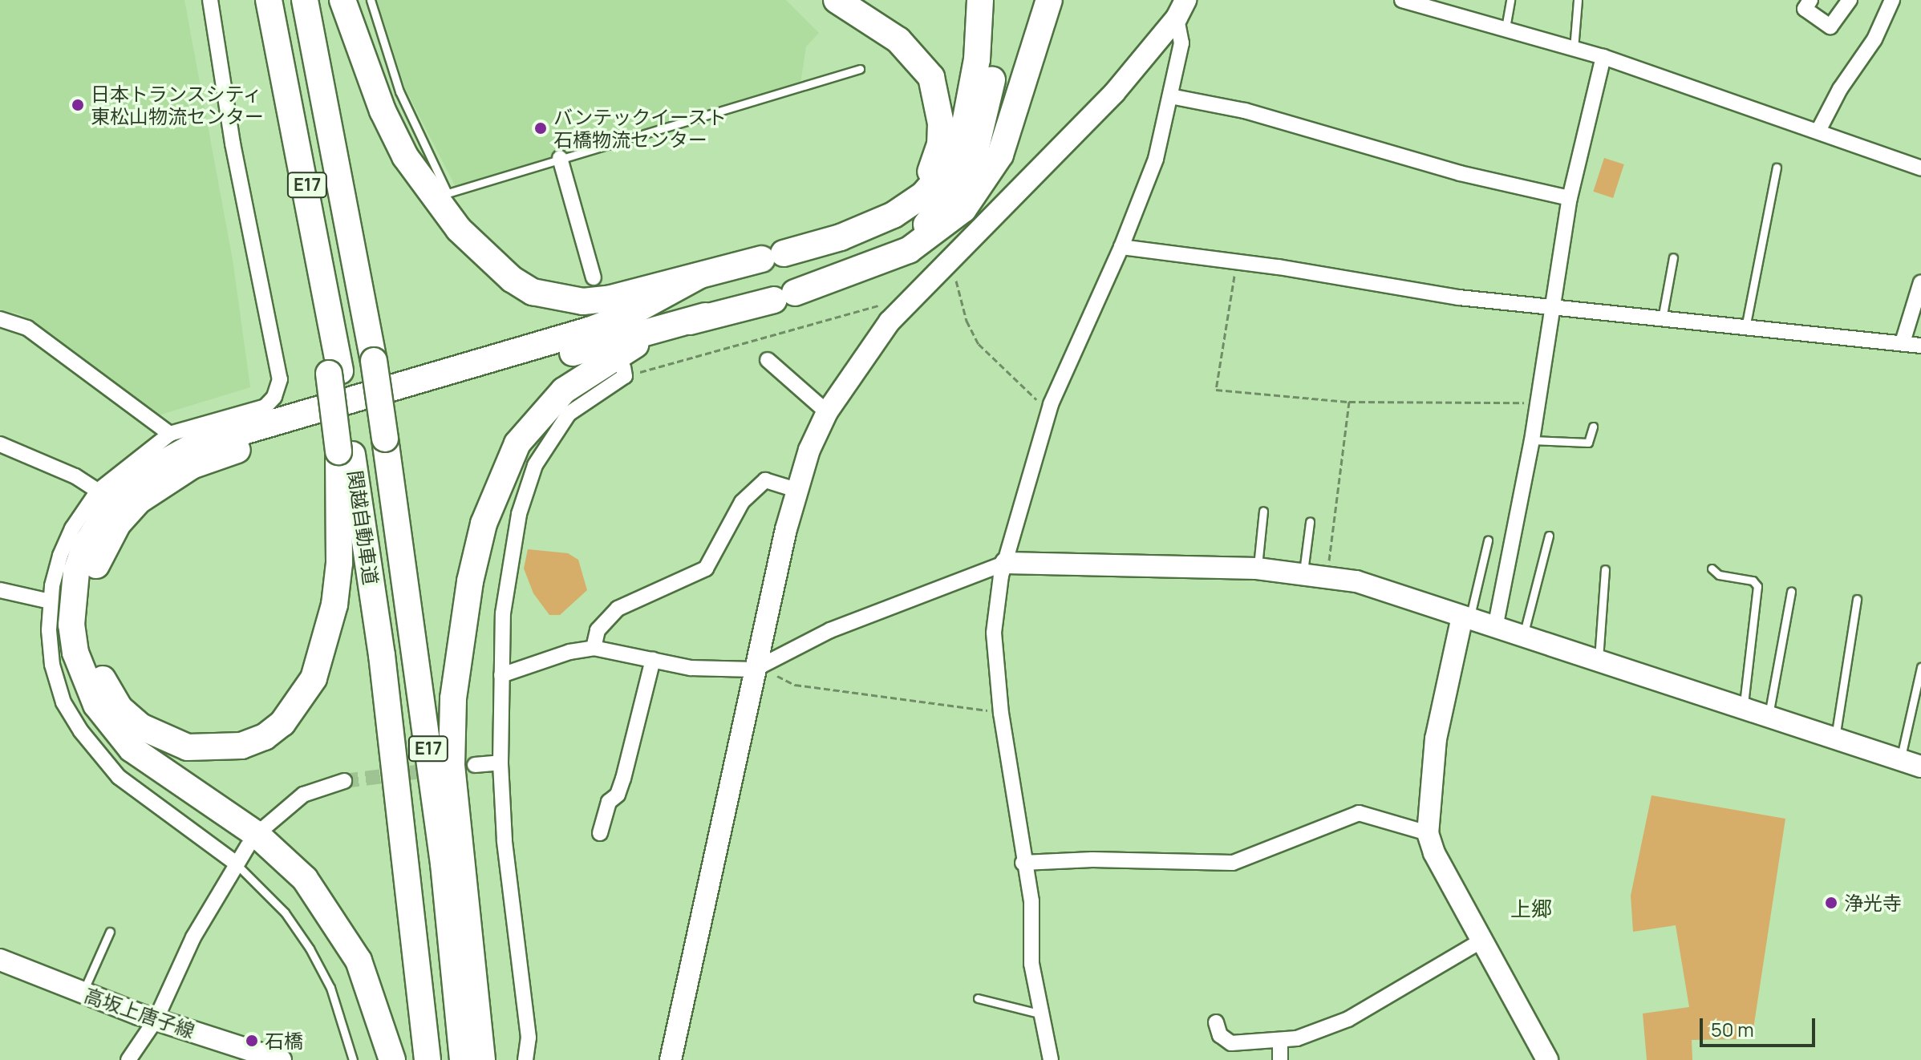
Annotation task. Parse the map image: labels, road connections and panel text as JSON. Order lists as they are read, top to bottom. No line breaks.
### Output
{"streets":{"highway":["E17","関越自動車道"],"street":["高坂上唐子線"]},"districts":["上郷"],"places":["日本トランスシティ 東松山物流センター","バンテックイースト 石橋物流センター","浄光寺","石橋"],"scale_bar":"50 m"}
